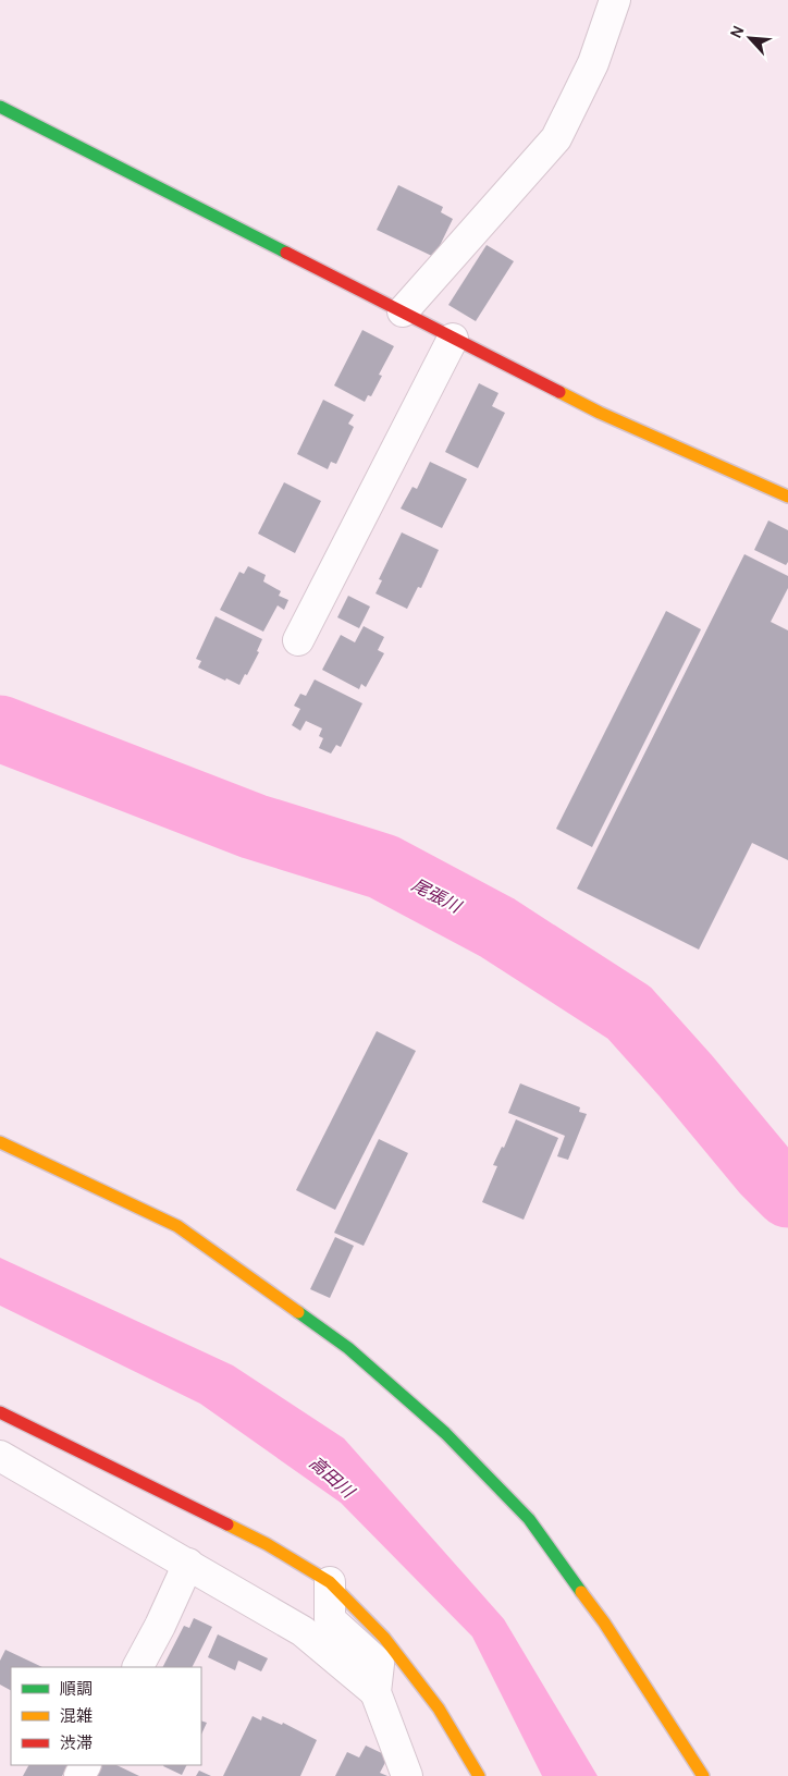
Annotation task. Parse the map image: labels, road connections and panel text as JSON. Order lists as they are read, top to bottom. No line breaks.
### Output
{"water":["尾張川","高田川"],"legend":["順調","混雑","渋滞"],"north":"top left"}
